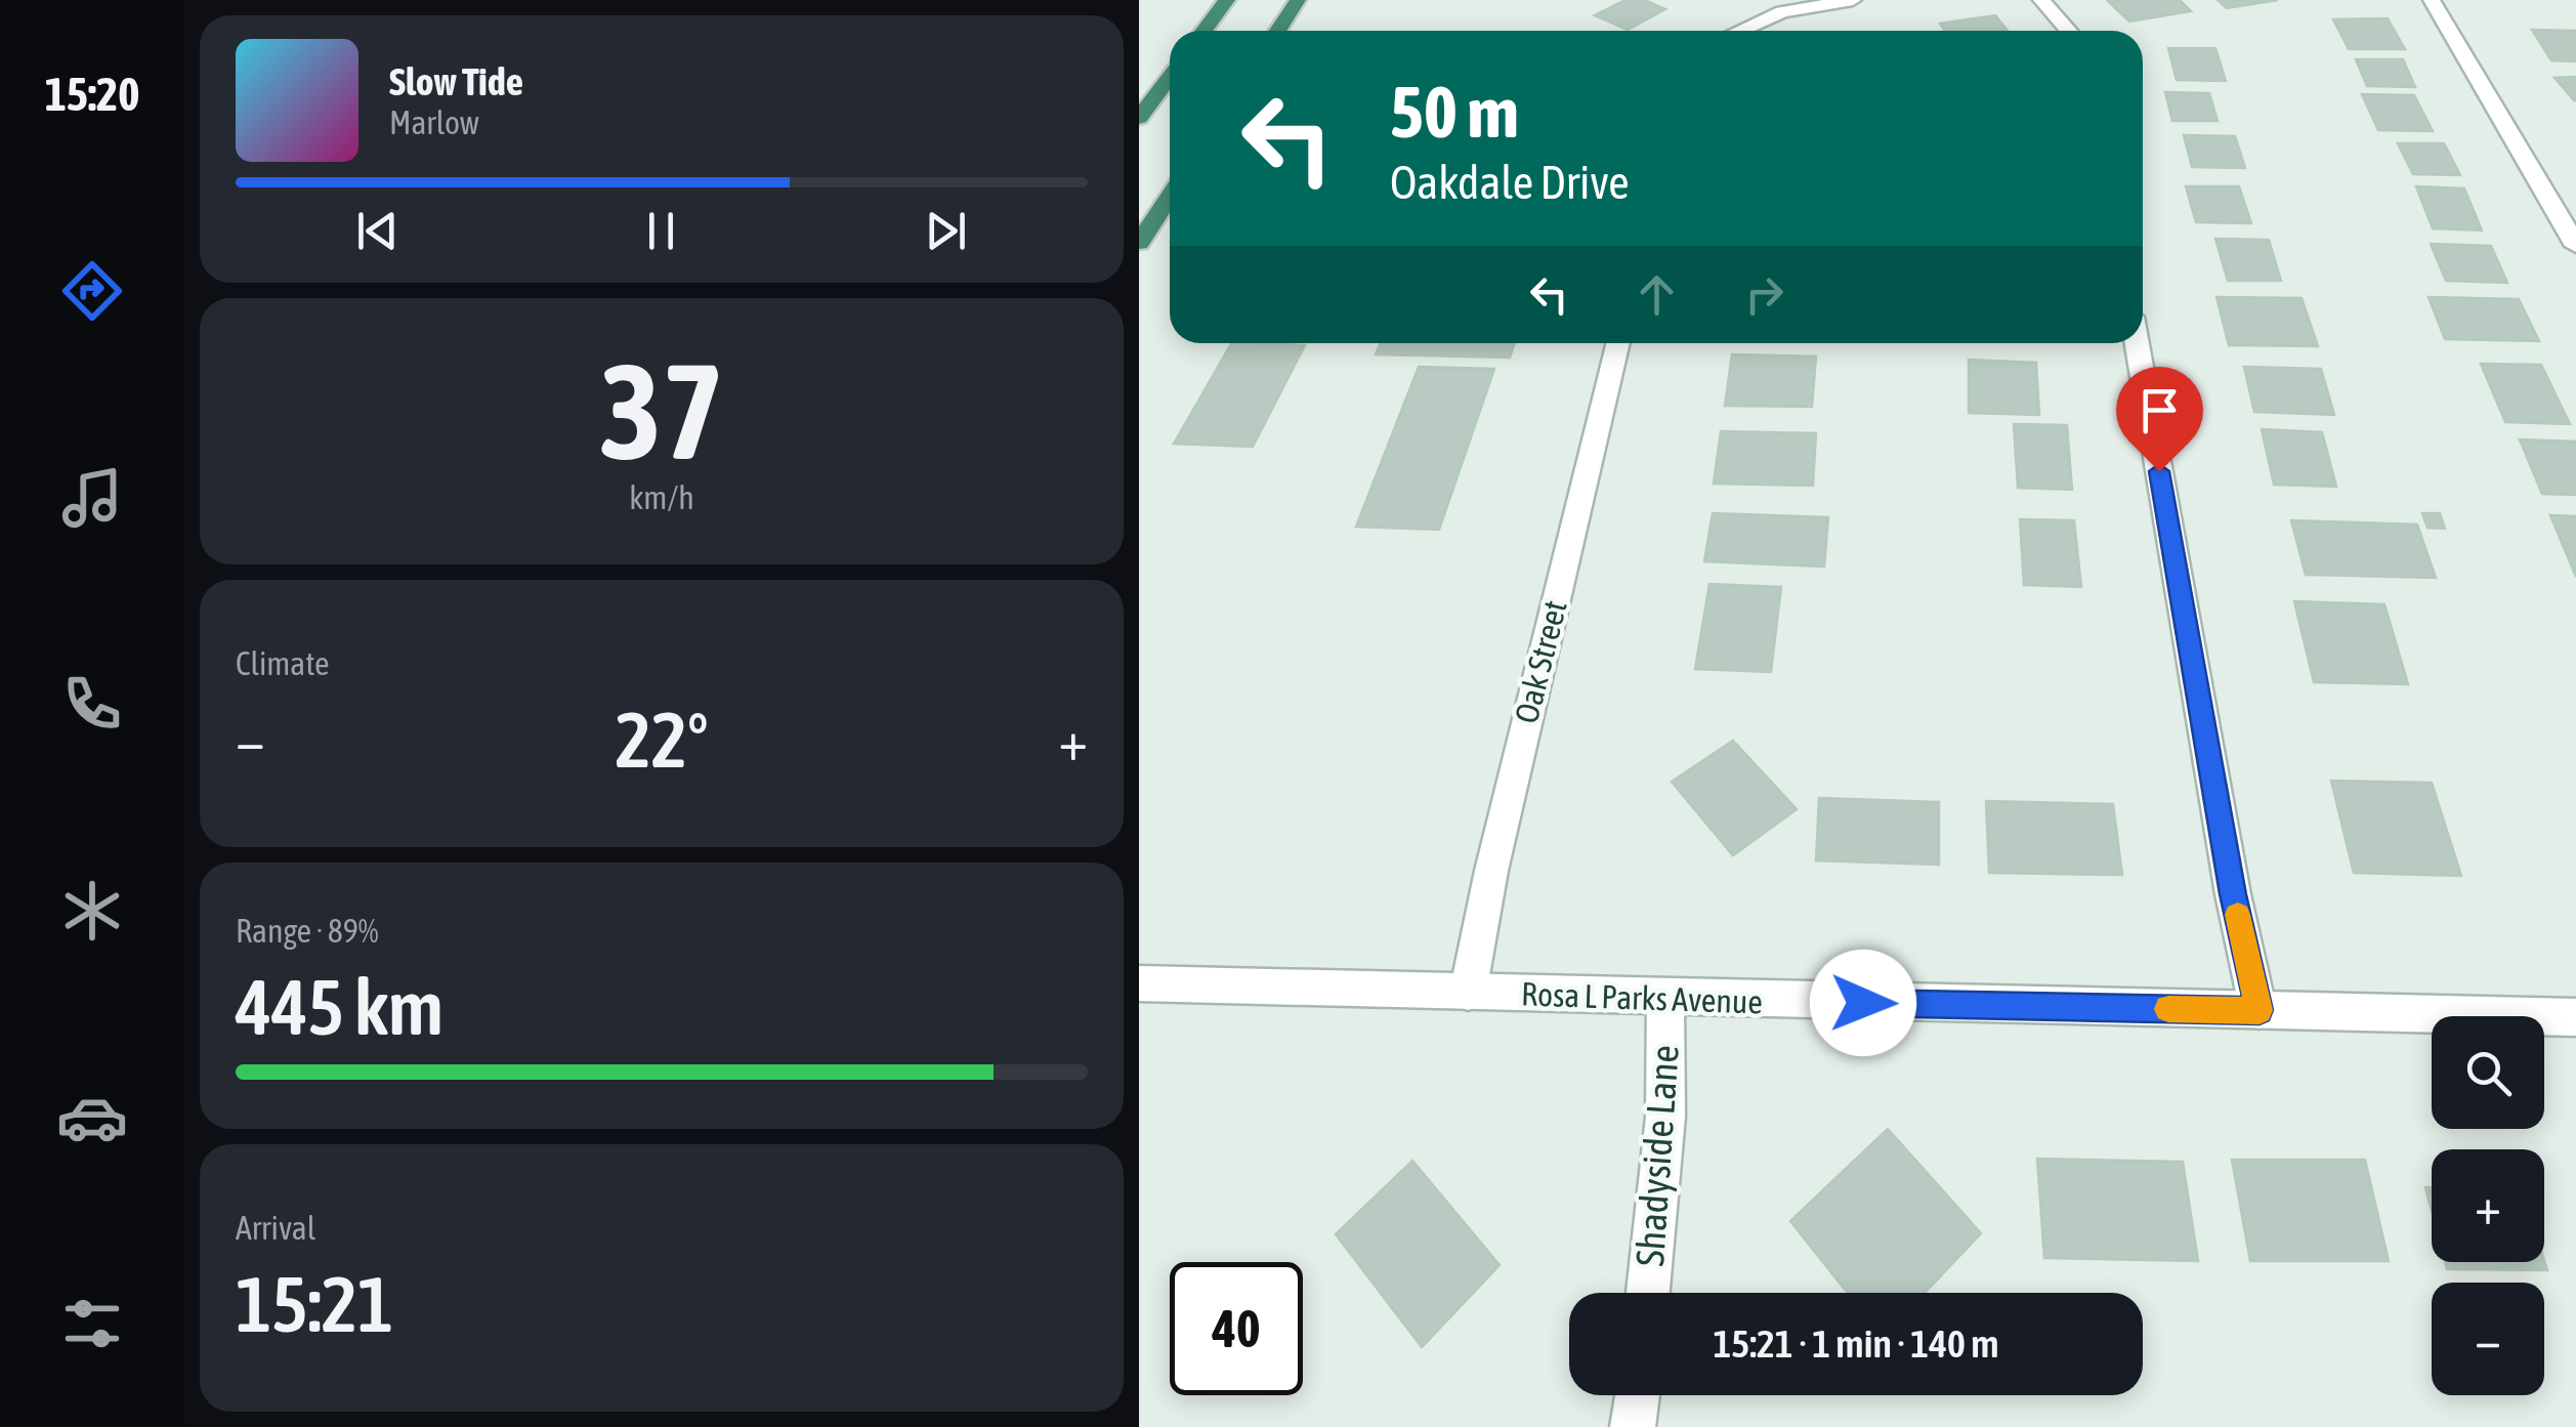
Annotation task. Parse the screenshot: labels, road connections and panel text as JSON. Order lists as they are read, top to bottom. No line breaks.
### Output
{"streets":{"street":["Oak Street","Rosa L Parks Avenue","Shadyside Lane"]},"crossings":[["Oak Street","Rosa L Parks Avenue"],["Rosa L Parks Avenue","Shadyside Lane"]],"page":{"tabs":"15:20","turn":["50 m","Oakdale Drive"],"song":["Slow Tide","Marlow"],"tile":[["37","km/h"],"Climate",["Range · 89%","445 km"],["Arrival","15:21"]],"heat":["−","22°","+"],"map_buttons":["+","−"],"limit":"40","trip":"15:21 · 1 min · 140 m"}}
